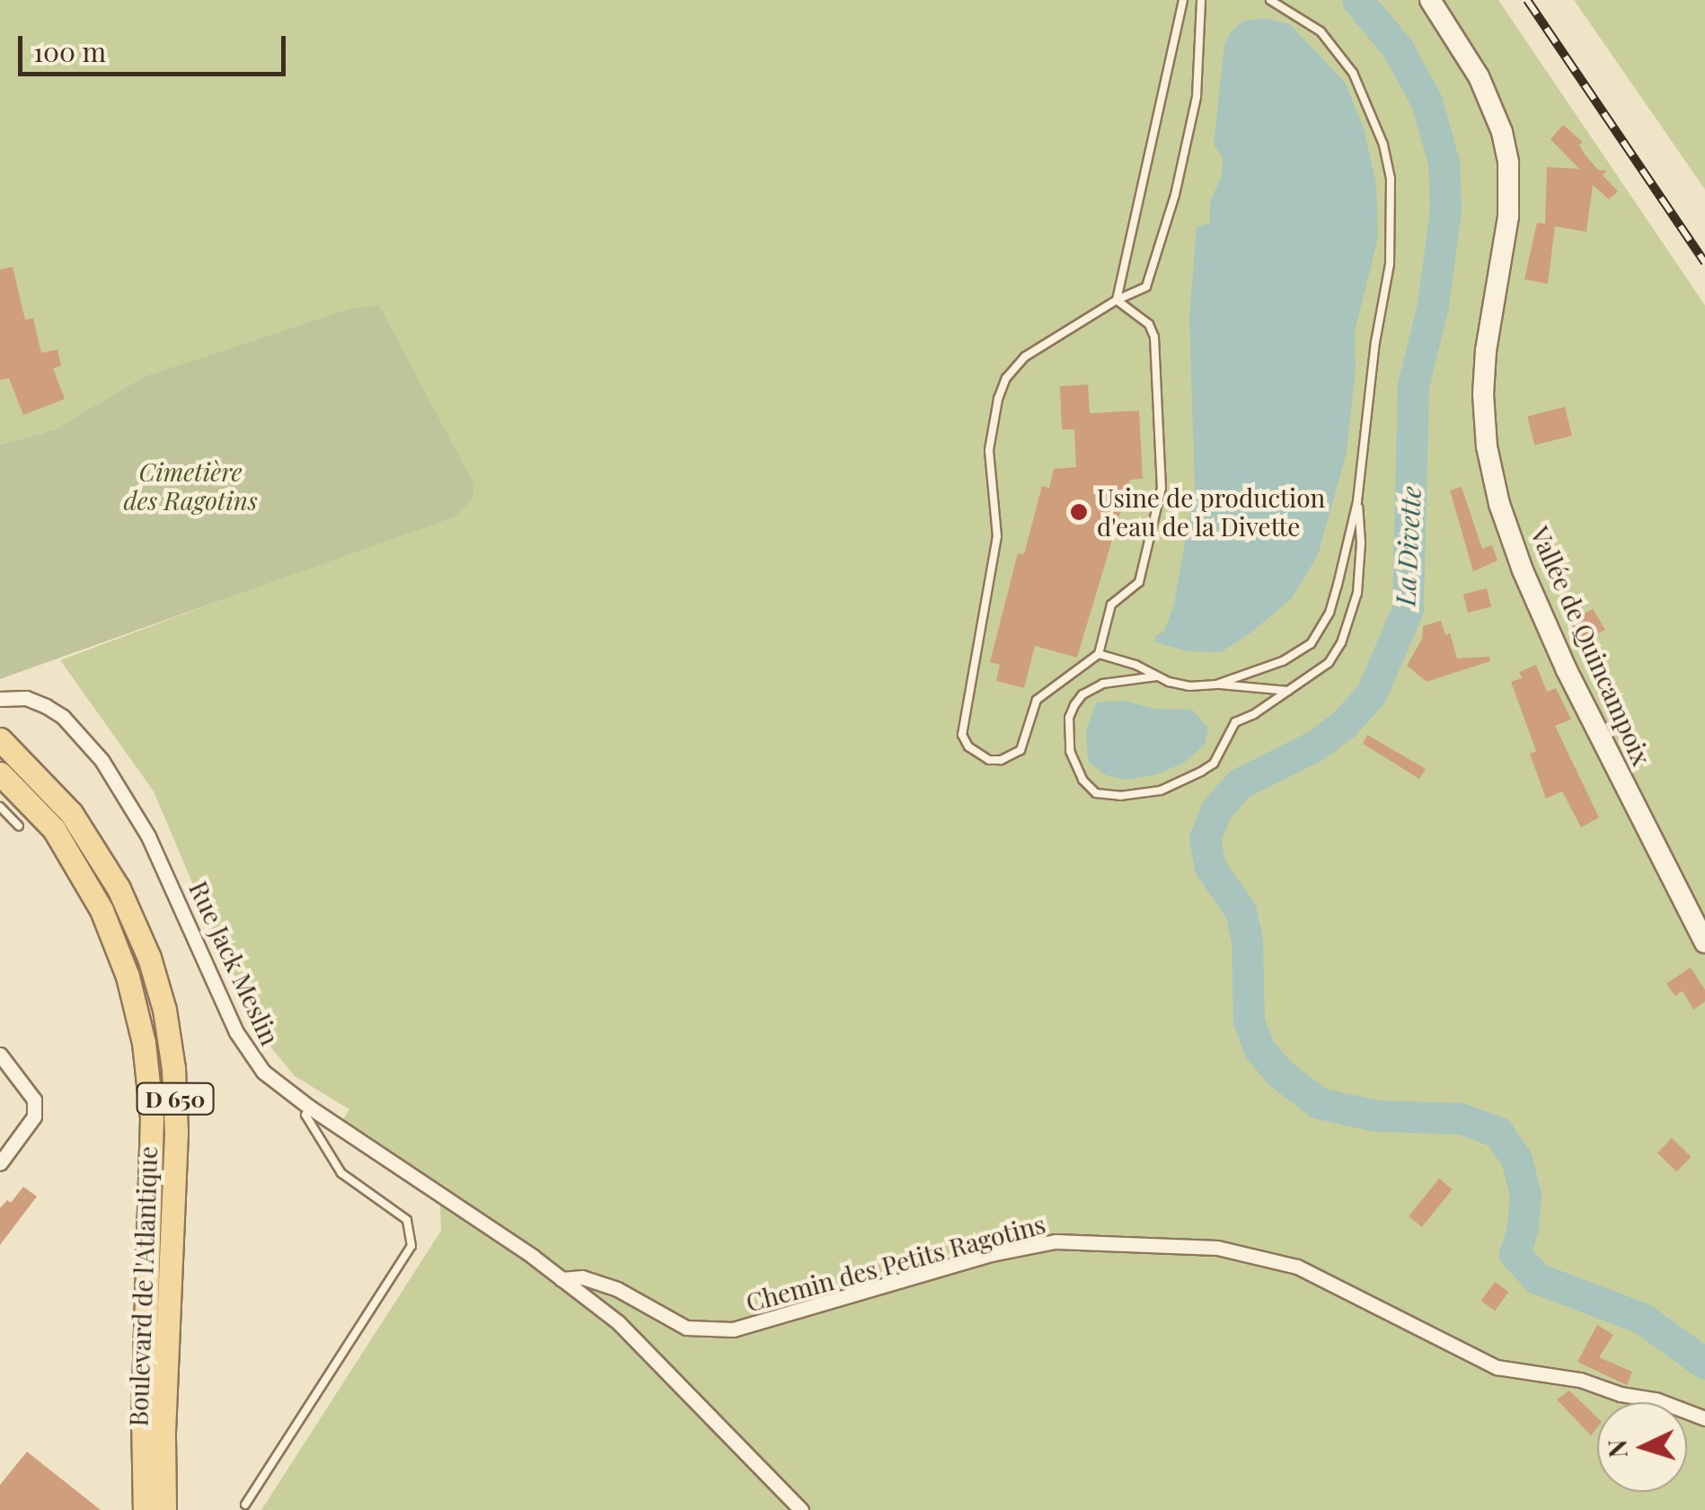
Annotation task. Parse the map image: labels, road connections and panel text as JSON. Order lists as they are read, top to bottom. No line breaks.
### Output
{"streets":{"main road":["Vallée de Quincampoix","D 650","Boulevard de l'Atlantique"],"street":["Rue Jack Meslin","Chemin des Petits Ragotins"]},"crossings":[["Rue Jack Meslin","Chemin des Petits Ragotins"]],"water":["La Divette"],"parks":["Cimetière des Ragotins"],"places":["Usine de production d'eau de la Divette"],"scale_bar":"100 m","north":"left"}
